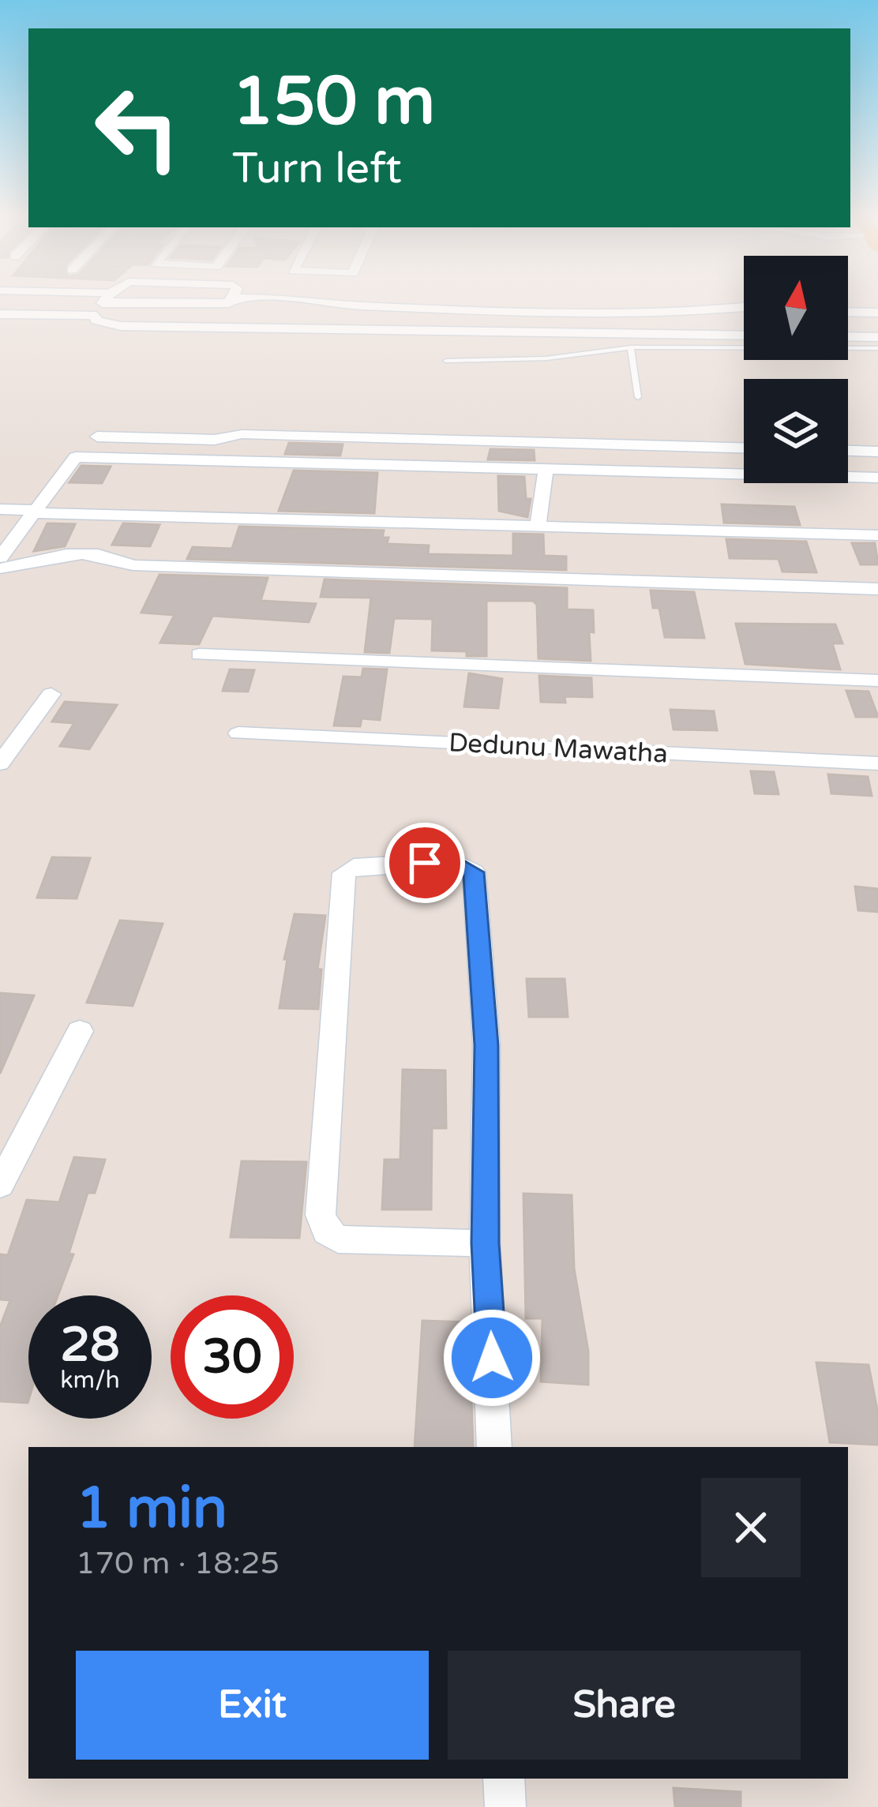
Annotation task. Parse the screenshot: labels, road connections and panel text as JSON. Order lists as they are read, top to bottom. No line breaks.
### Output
{"streets":{"street":["Dedunu Mawatha"]},"north":"top","page":{"turn":["150 m","Turn left"],"speed":"28 km/h","limit":"30","heading":["1 min","170 m · 18:25"],"buttons":["Exit","Share"]}}
